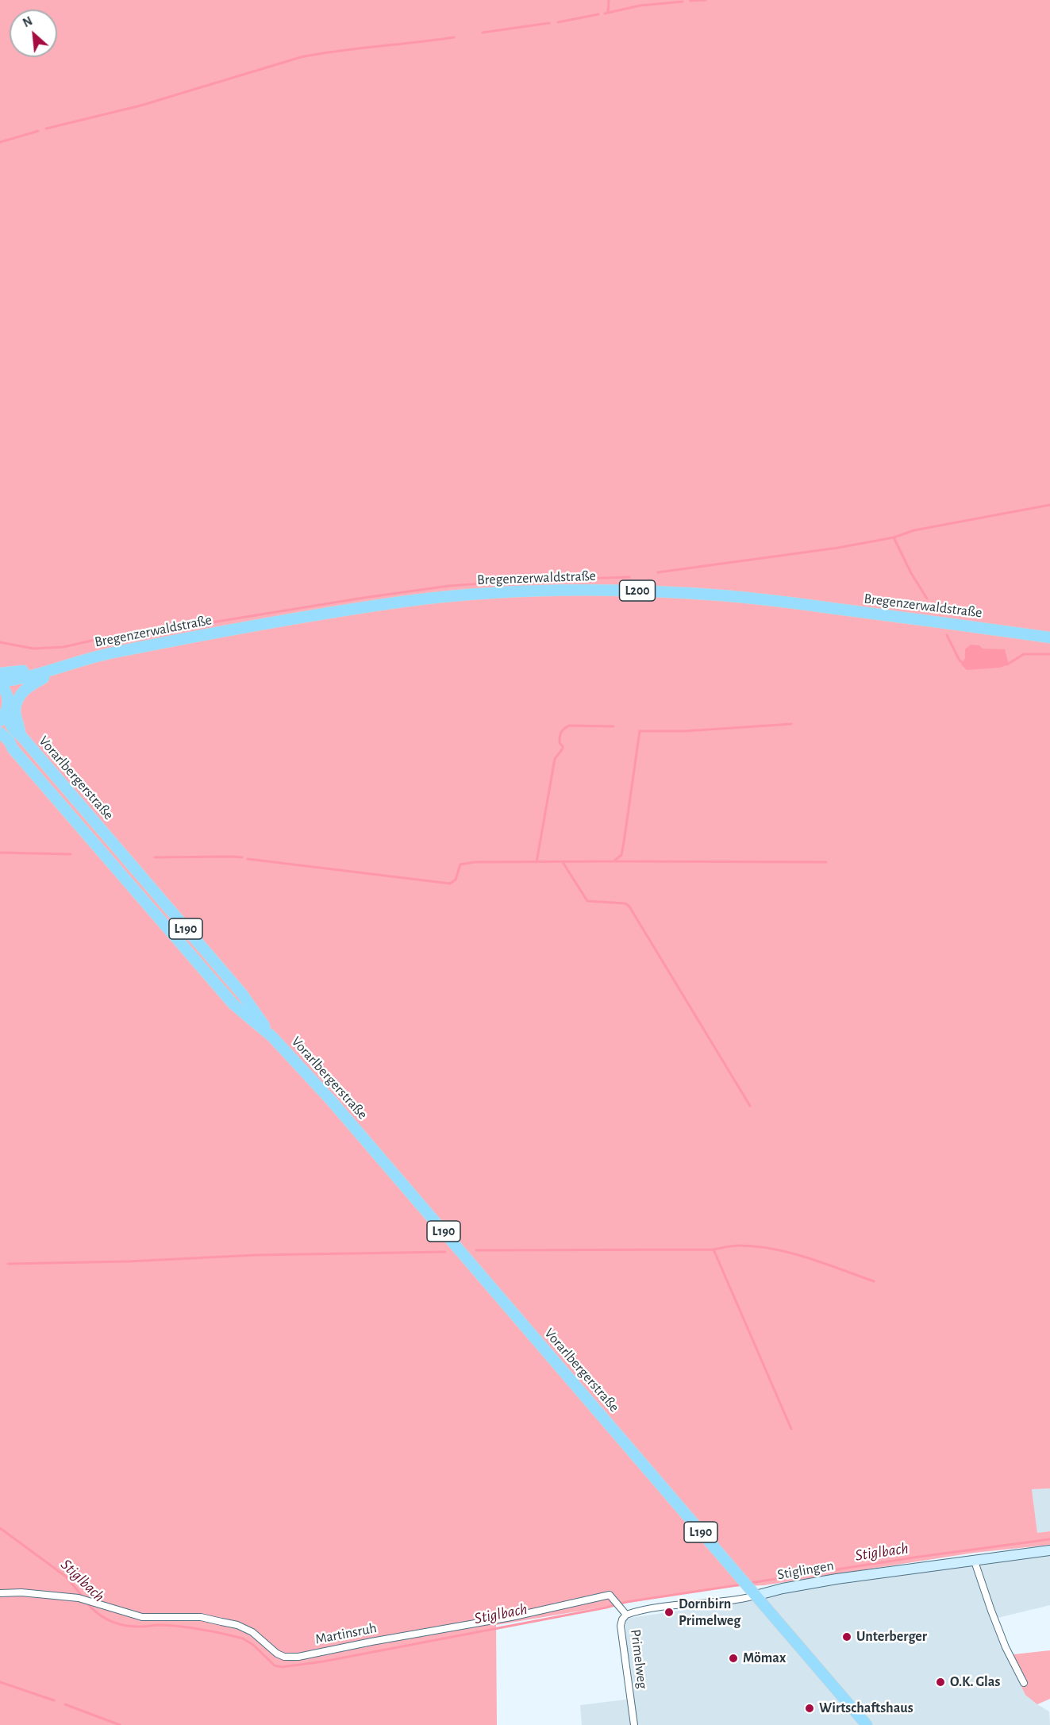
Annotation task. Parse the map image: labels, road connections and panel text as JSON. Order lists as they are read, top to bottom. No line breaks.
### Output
{"streets":{"main road":["Bregenzerwaldstraße","L200","Vorarlbergerstraße","L190","Stiglingen"],"street":["Martinsruh","Primelweg"]},"crossings":[["Bregenzerwaldstraße","Vorarlbergerstraße"],["Vorarlbergerstraße","Stiglingen"],["Vorarlbergerstraße","Primelweg"],["Stiglingen","Primelweg"],["Martinsruh","Primelweg"]],"water":["Stiglbach"],"places":["Dornbirn Primelweg","Unterberger","Mömax","O.K. Glas","Wirtschaftshaus"],"north":"top left"}
